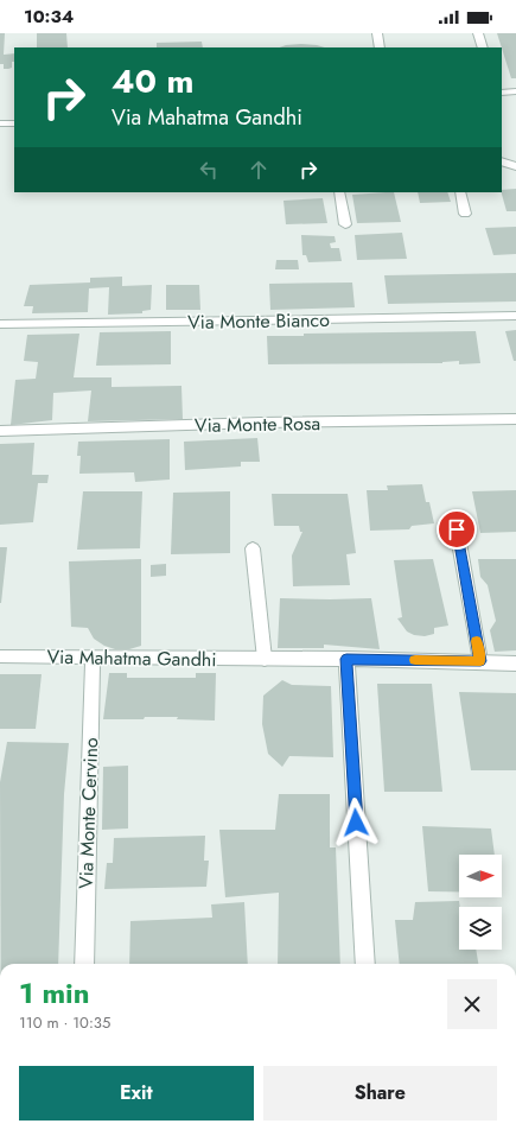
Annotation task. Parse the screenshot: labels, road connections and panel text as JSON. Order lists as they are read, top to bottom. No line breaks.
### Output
{"streets":{"street":["Via Monte Bianco","Via Monte Rosa","Via Mahatma Gandhi","Via Monte Cervino"]},"crossings":[["Via Mahatma Gandhi","Via Monte Cervino"]],"north":"right","page":{"status":"10:34","turn":["40 m","Via Mahatma Gandhi"],"heading":["1 min","110 m · 10:35"],"buttons":["Exit","Share"]}}
